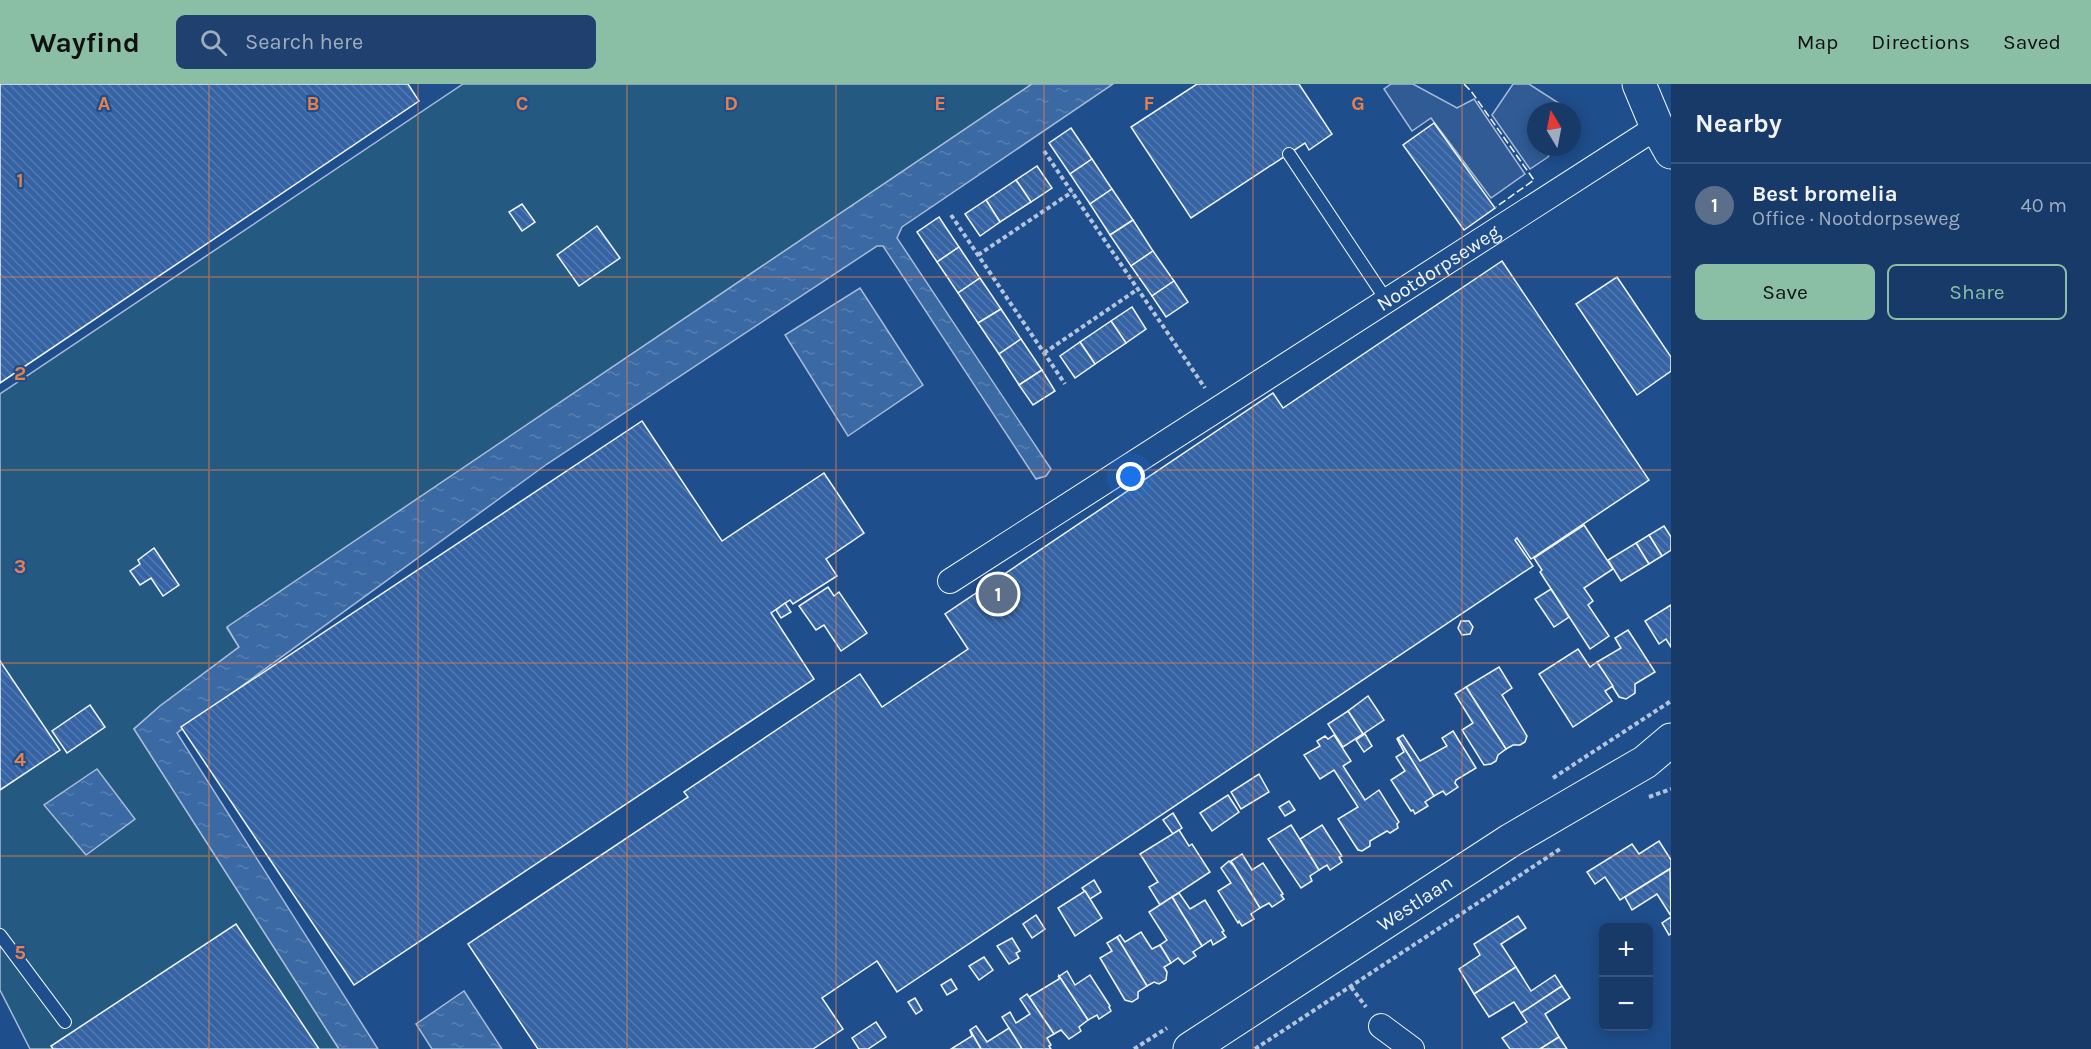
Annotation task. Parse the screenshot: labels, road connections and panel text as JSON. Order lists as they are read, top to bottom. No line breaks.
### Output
{"streets":{"main road":["Westlaan"],"street":["Nootdorpseweg"]},"north":"top","page":{"header":"Wayfind","search":"Search here","nav":["Map","Directions","Saved"],"heading":"Nearby","list":[{"mark":"1","name":"Best bromelia","note":"Office · Nootdorpseweg","value":"40 m"}],"buttons":["Save","Share"],"pins":"1","map_buttons":["+","−"]},"grid":{"columns":["A","B","C","D","E","F","G"],"rows":["1","2","3","4","5"]}}
